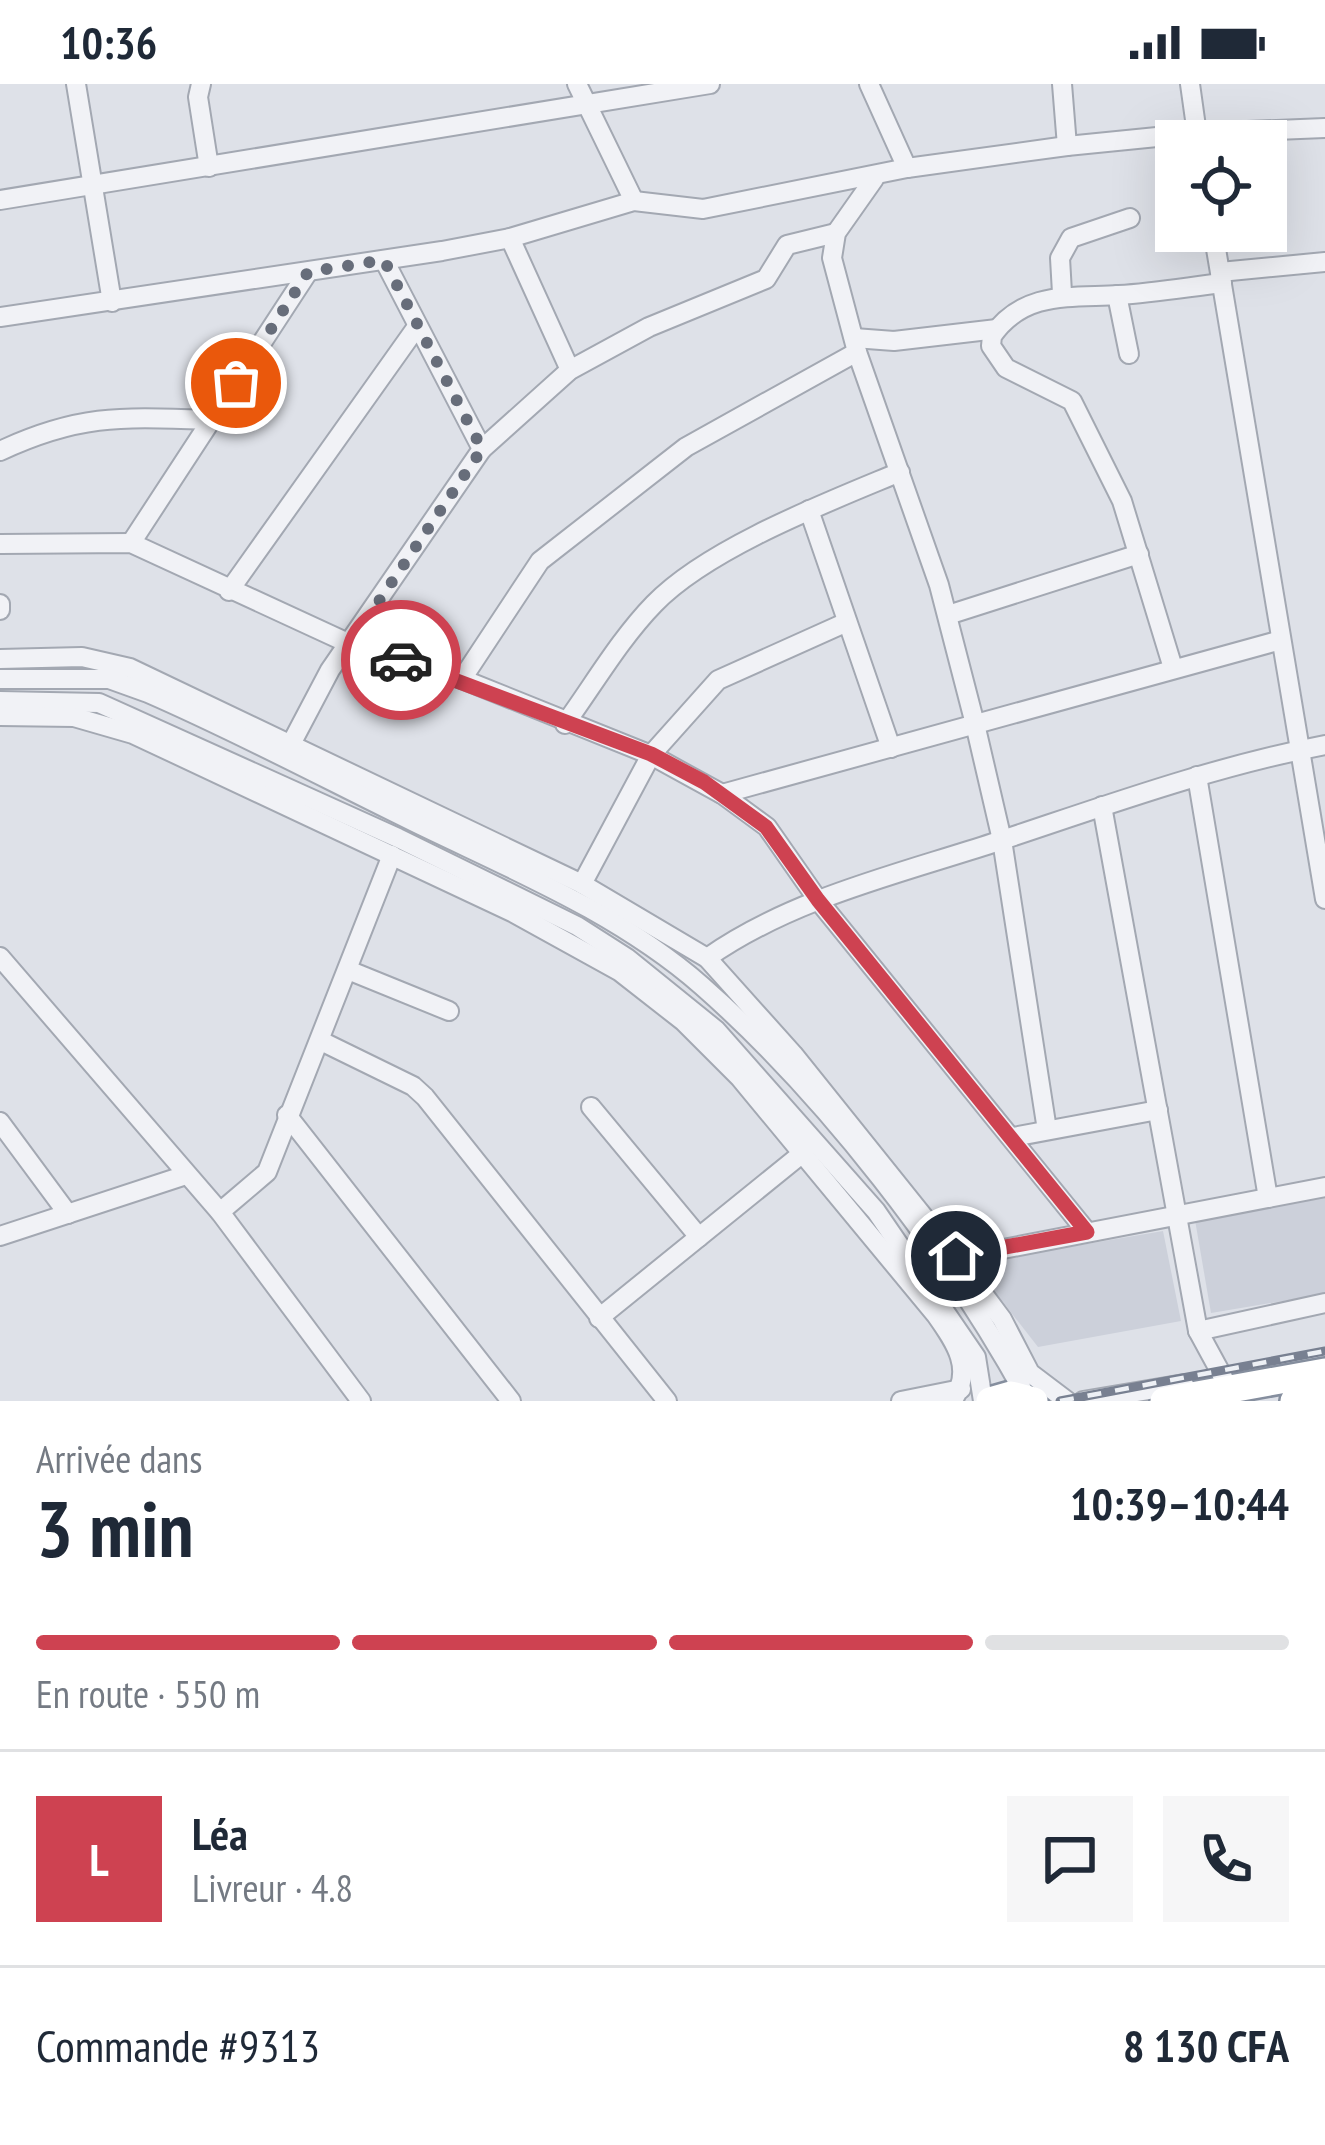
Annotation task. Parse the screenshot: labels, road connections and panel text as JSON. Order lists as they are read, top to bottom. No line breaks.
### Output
{"page":{"status":"10:36","heading":["3 min","Arrivée dans","10:39–10:44"],"panel":["Léa","Livreur · 4.8","Commande #9313","8 130 CFA"],"bar":"En route · 550 m","round":"L"}}
